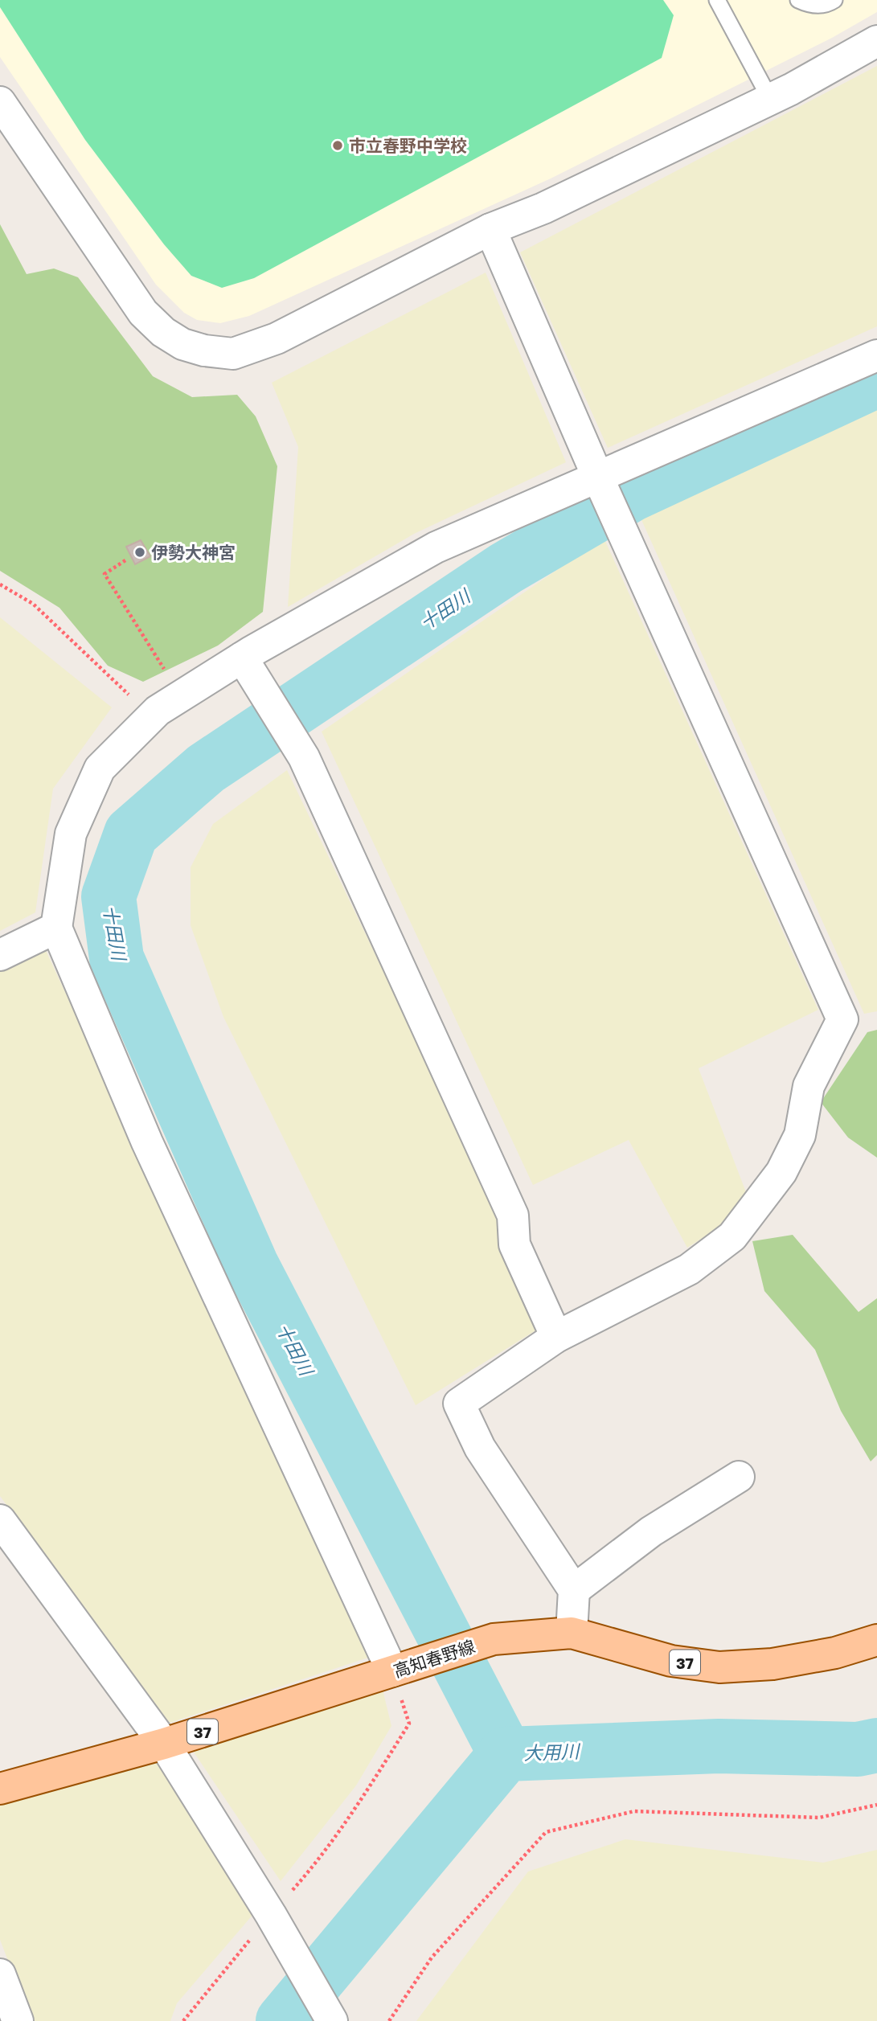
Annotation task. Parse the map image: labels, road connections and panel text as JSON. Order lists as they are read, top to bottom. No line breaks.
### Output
{"streets":{"main road":["高知春野線","37"]},"water":["十田川","大用川"],"places":["市立春野中学校","伊勢大神宮"]}
